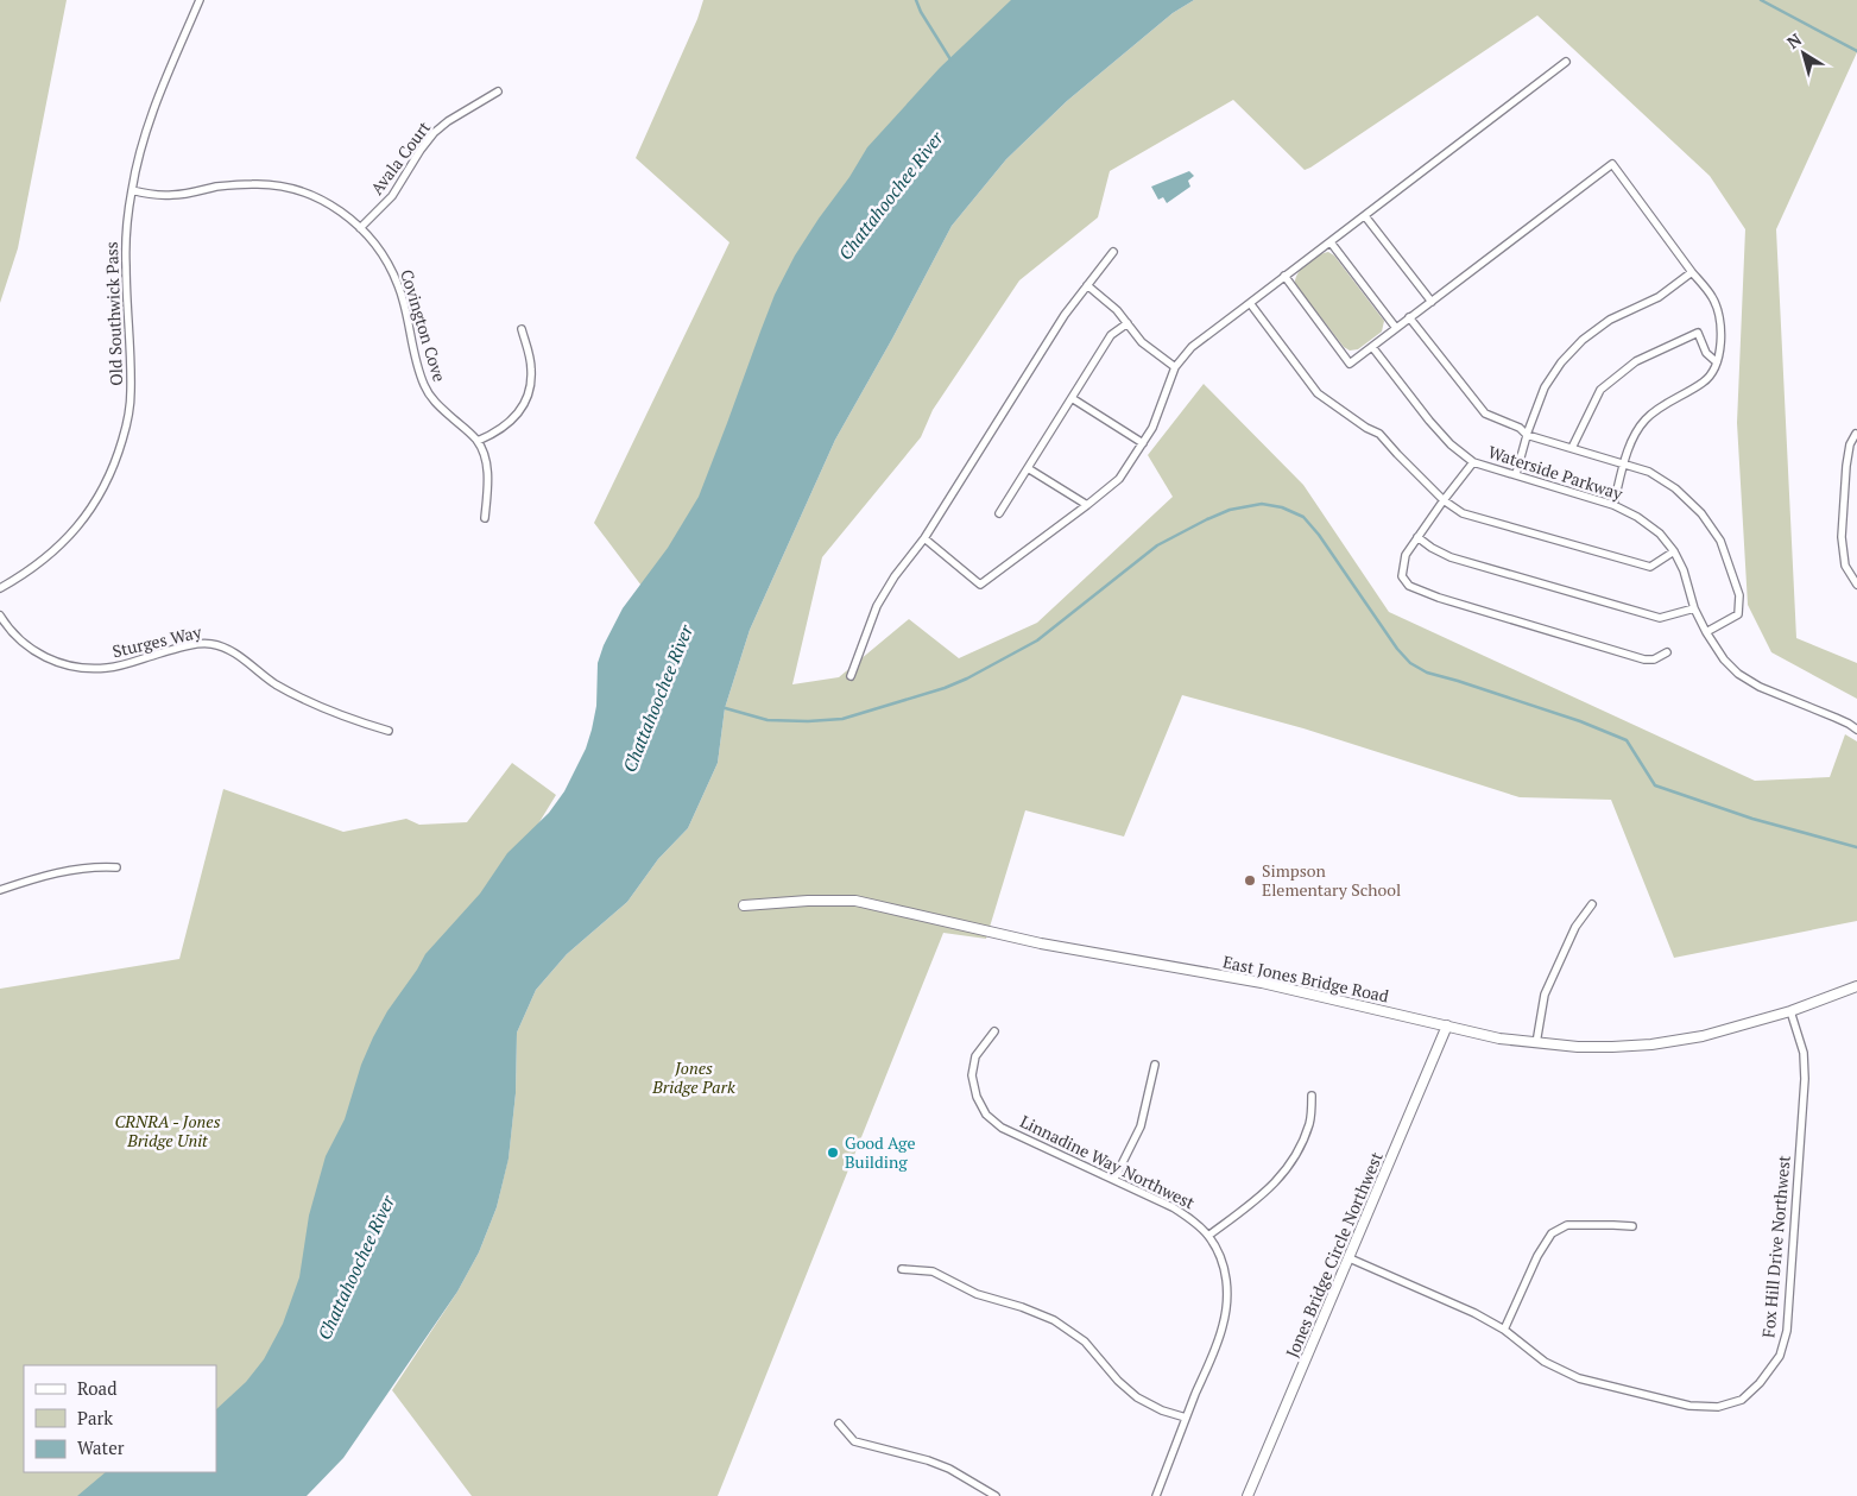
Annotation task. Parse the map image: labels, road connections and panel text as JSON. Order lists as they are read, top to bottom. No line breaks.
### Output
{"streets":{"street":["Avala Court","Old Southwick Pass","Covington Cove","Waterside Parkway","Sturges Way","East Jones Bridge Road","Linnadine Way Northwest","Fox Hill Drive Northwest","Jones Bridge Circle Northwest"]},"crossings":[["Avala Court","Covington Cove"],["Old Southwick Pass","Covington Cove"],["East Jones Bridge Road","Fox Hill Drive Northwest"],["East Jones Bridge Road","Jones Bridge Circle Northwest"],["Fox Hill Drive Northwest","Jones Bridge Circle Northwest"]],"water":["Chattahoochee River"],"parks":["Jones Bridge Park","CRNRA - Jones Bridge Unit"],"places":["Simpson Elementary School","Good Age Building"],"legend":["Road","Park","Water"],"north":"top left"}
